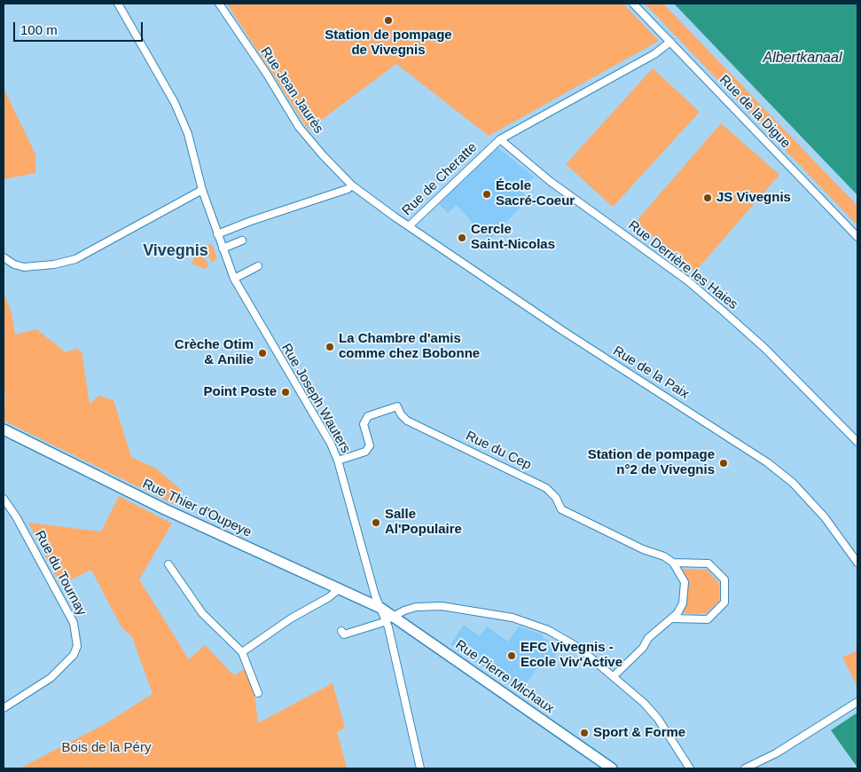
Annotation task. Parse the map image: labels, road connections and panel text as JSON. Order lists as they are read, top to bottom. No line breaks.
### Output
{"streets":{"main road":["Rue Thier d'Oupeye","Rue Pierre Michaux"],"street":["Rue Jean Jaurès","Rue de la Digue","Rue de Cheratte","Rue Derrière les Haies","Rue de la Paix","Rue Joseph Wauters","Rue du Cep","Rue du Tournay"]},"crossings":[["Rue Jean Jaurès","Rue de Cheratte"],["Rue de la Digue","Rue de Cheratte"],["Rue de Cheratte","Rue Derrière les Haies"],["Rue de Cheratte","Rue de la Paix"],["Rue Joseph Wauters","Rue du Cep"],["Rue Joseph Wauters","Rue Thier d'Oupeye"],["Rue Joseph Wauters","Rue Pierre Michaux"],["Rue Thier d'Oupeye","Rue Pierre Michaux"]],"districts":["Vivegnis"],"water":["Albertkanaal"],"parks":["Bois de la Péry"],"places":["Station de pompage de Vivegnis","École Sacré-Coeur","JS Vivegnis","Cercle Saint-Nicolas","La Chambre d'amis comme chez Bobonne","Crèche Otim & Anilie","Point Poste","Station de pompage n°2 de Vivegnis","Salle Al'Populaire","EFC Vivegnis - Ecole Viv'Active","Sport & Forme"],"scale_bar":"100 m"}
